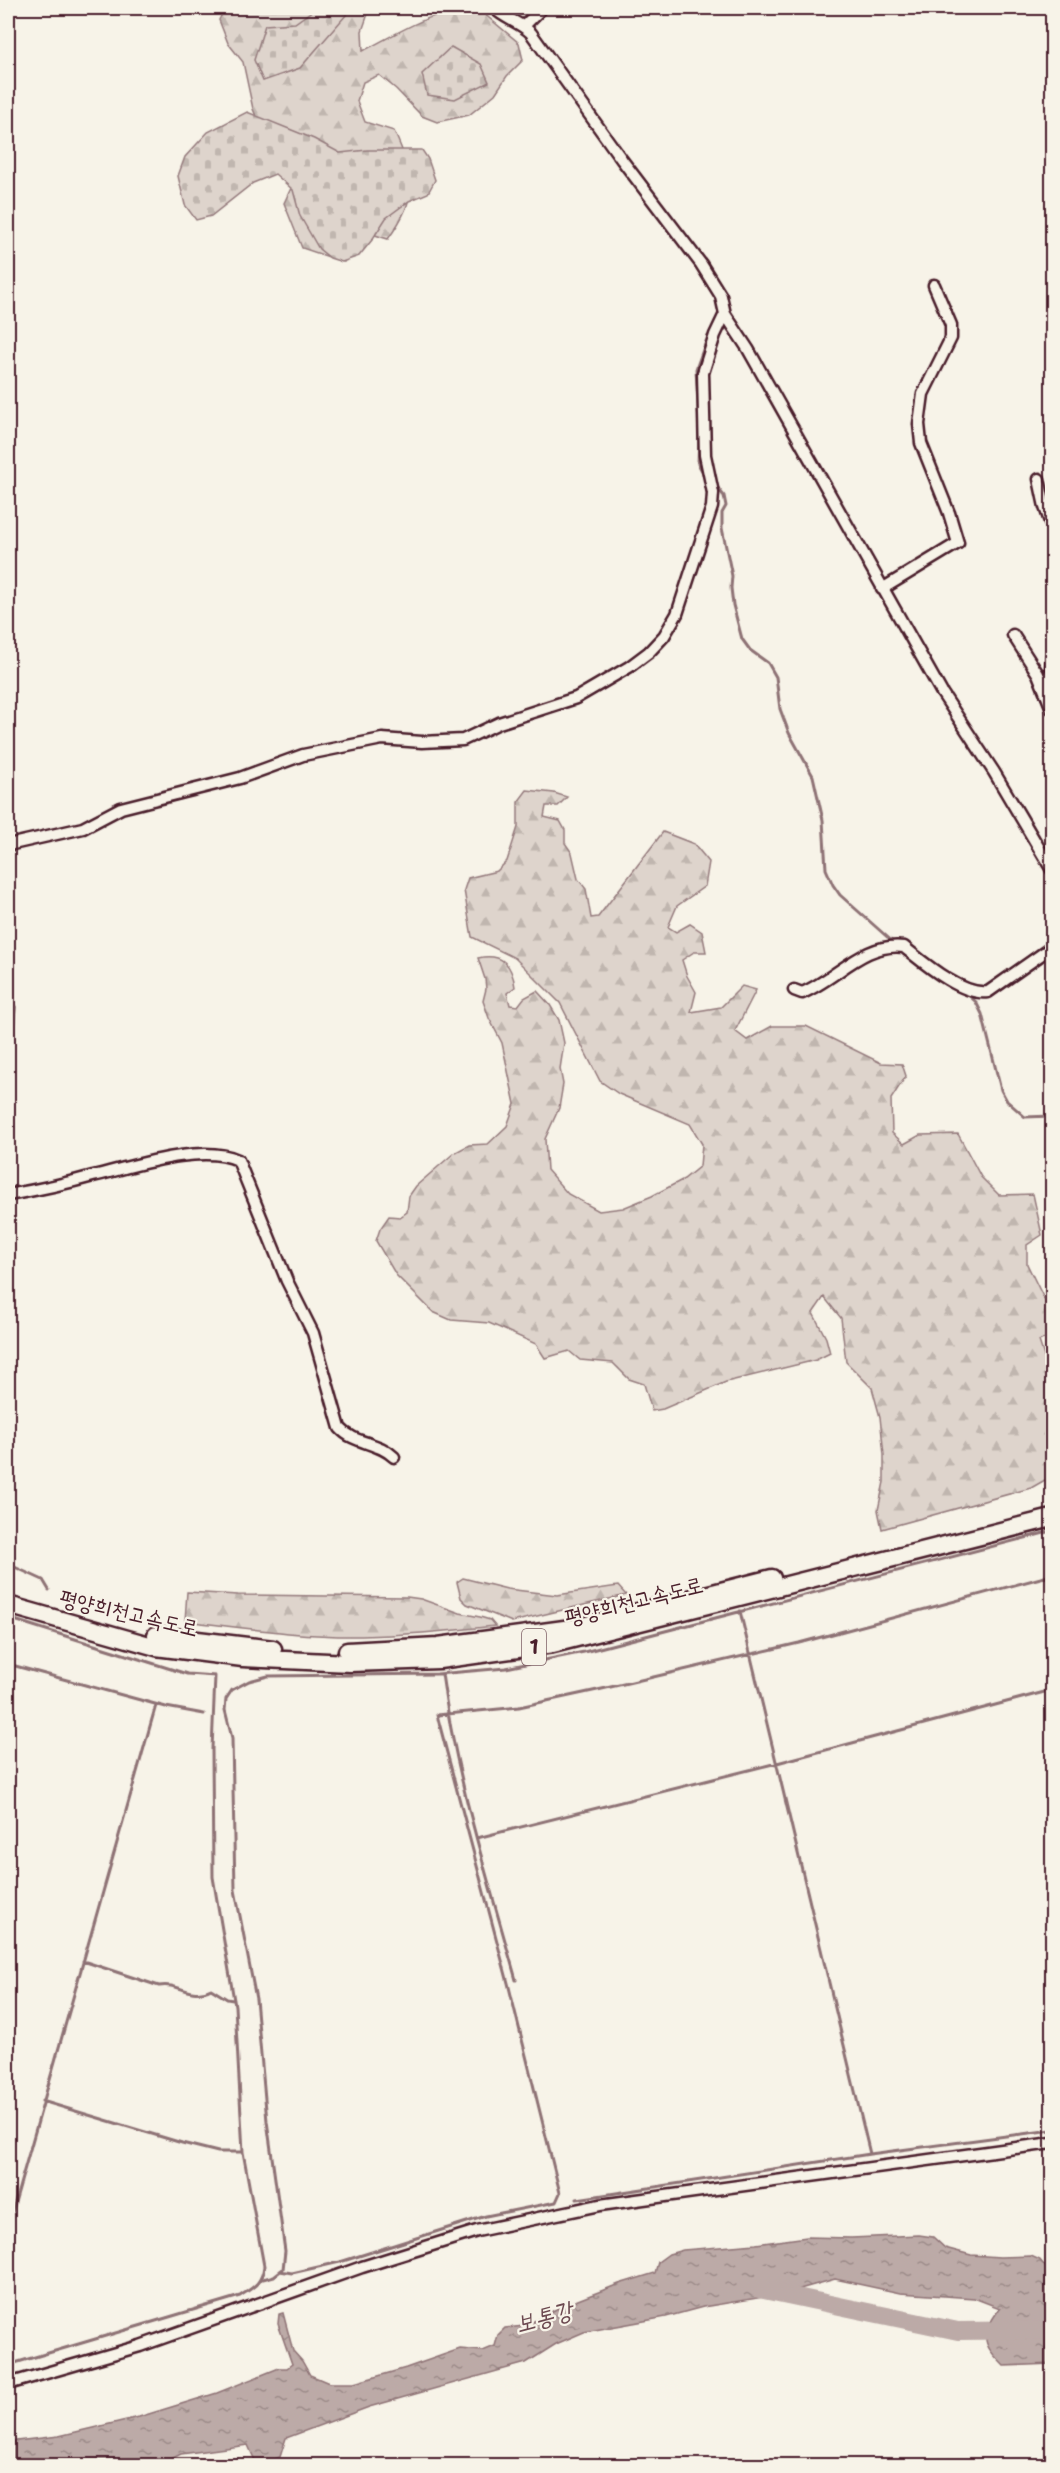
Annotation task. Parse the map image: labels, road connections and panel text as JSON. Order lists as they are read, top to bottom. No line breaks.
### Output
{"streets":{"highway":["평양희천고속도로","1"]},"water":["보통강"]}
